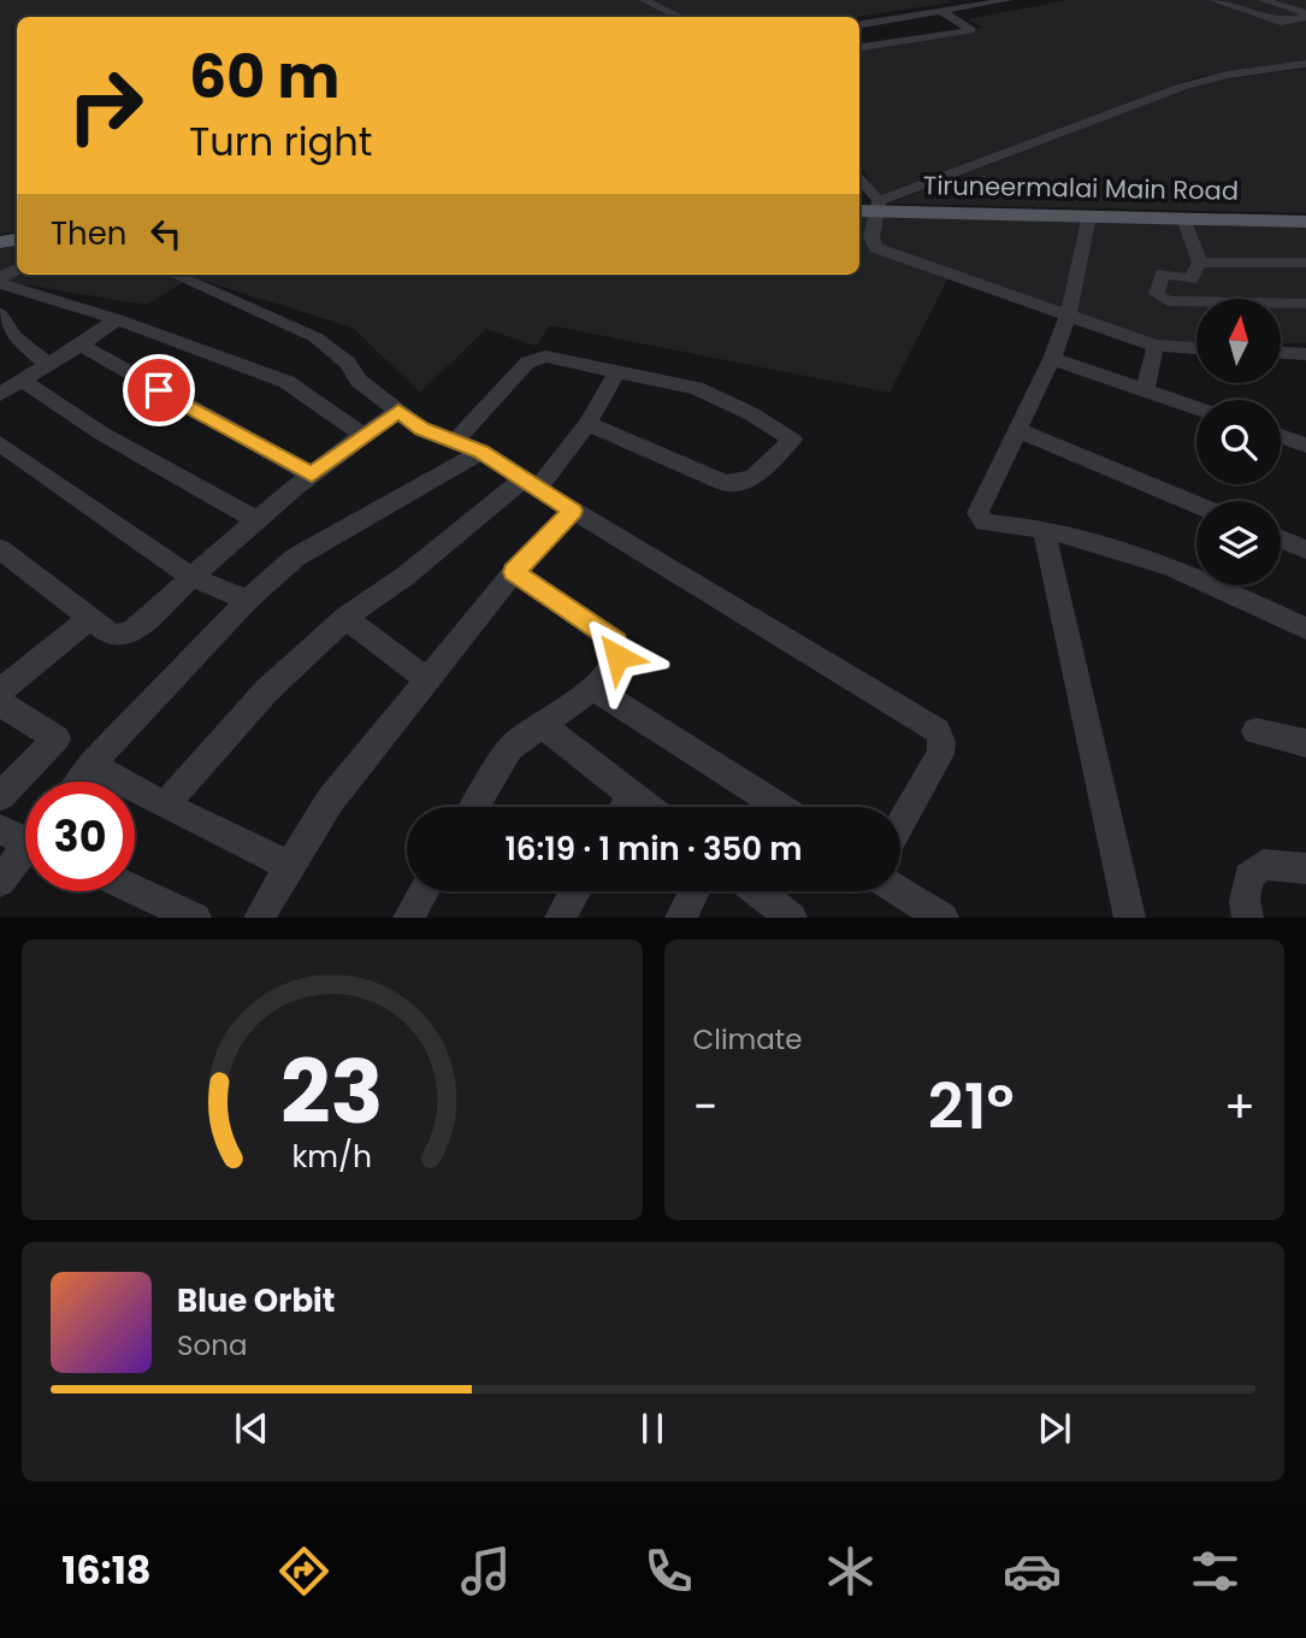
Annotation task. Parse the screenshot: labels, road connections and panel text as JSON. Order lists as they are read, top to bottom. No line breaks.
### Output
{"streets":{"main road":["Tiruneermalai Main Road"]},"north":"top","page":{"turn":["60 m","Turn right"],"then":"Then","limit":"30","trip":"16:19 · 1 min · 350 m","tile":"Climate","heat":["−","21°","+"],"song":["Blue Orbit","Sona"],"tabs":"16:18","gauge":["23","km/h"]}}
